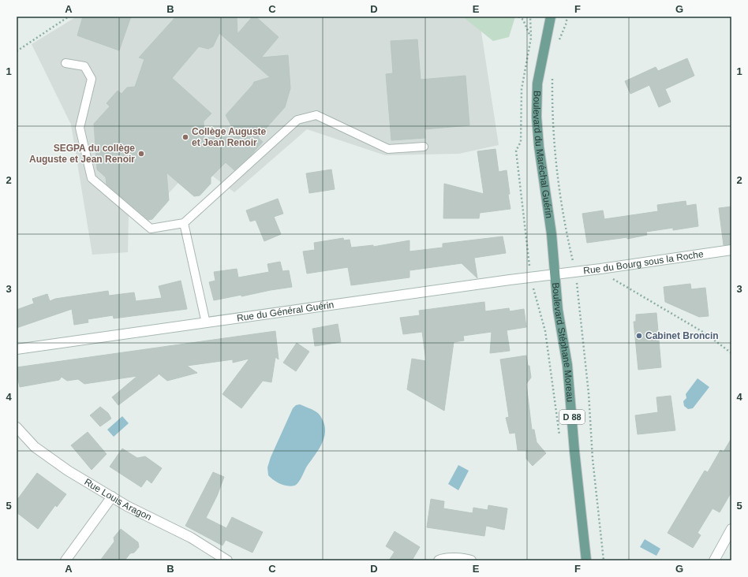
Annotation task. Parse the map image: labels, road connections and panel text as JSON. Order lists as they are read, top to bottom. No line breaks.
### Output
{"streets":{"main road":["Boulevard du Maréchal Guérin","Rue du Bourg sous la Roche","Rue du Général Guérin","Boulevard Stéphane Moreau","D 88","Rue Louis Aragon"]},"crossings":[["Boulevard du Maréchal Guérin","Rue du Bourg sous la Roche"],["Boulevard du Maréchal Guérin","Rue du Général Guérin"],["Boulevard du Maréchal Guérin","Boulevard Stéphane Moreau"],["Rue du Bourg sous la Roche","Rue du Général Guérin"],["Rue du Bourg sous la Roche","Boulevard Stéphane Moreau"],["Rue du Général Guérin","Boulevard Stéphane Moreau"]],"places":["Collège Auguste et Jean Renoir","SEGPA du collège Auguste et Jean Renoir","Cabinet Broncin"],"grid":{"columns":["A","B","C","D","E","F","G"],"rows":["1","2","3","4","5"]}}
